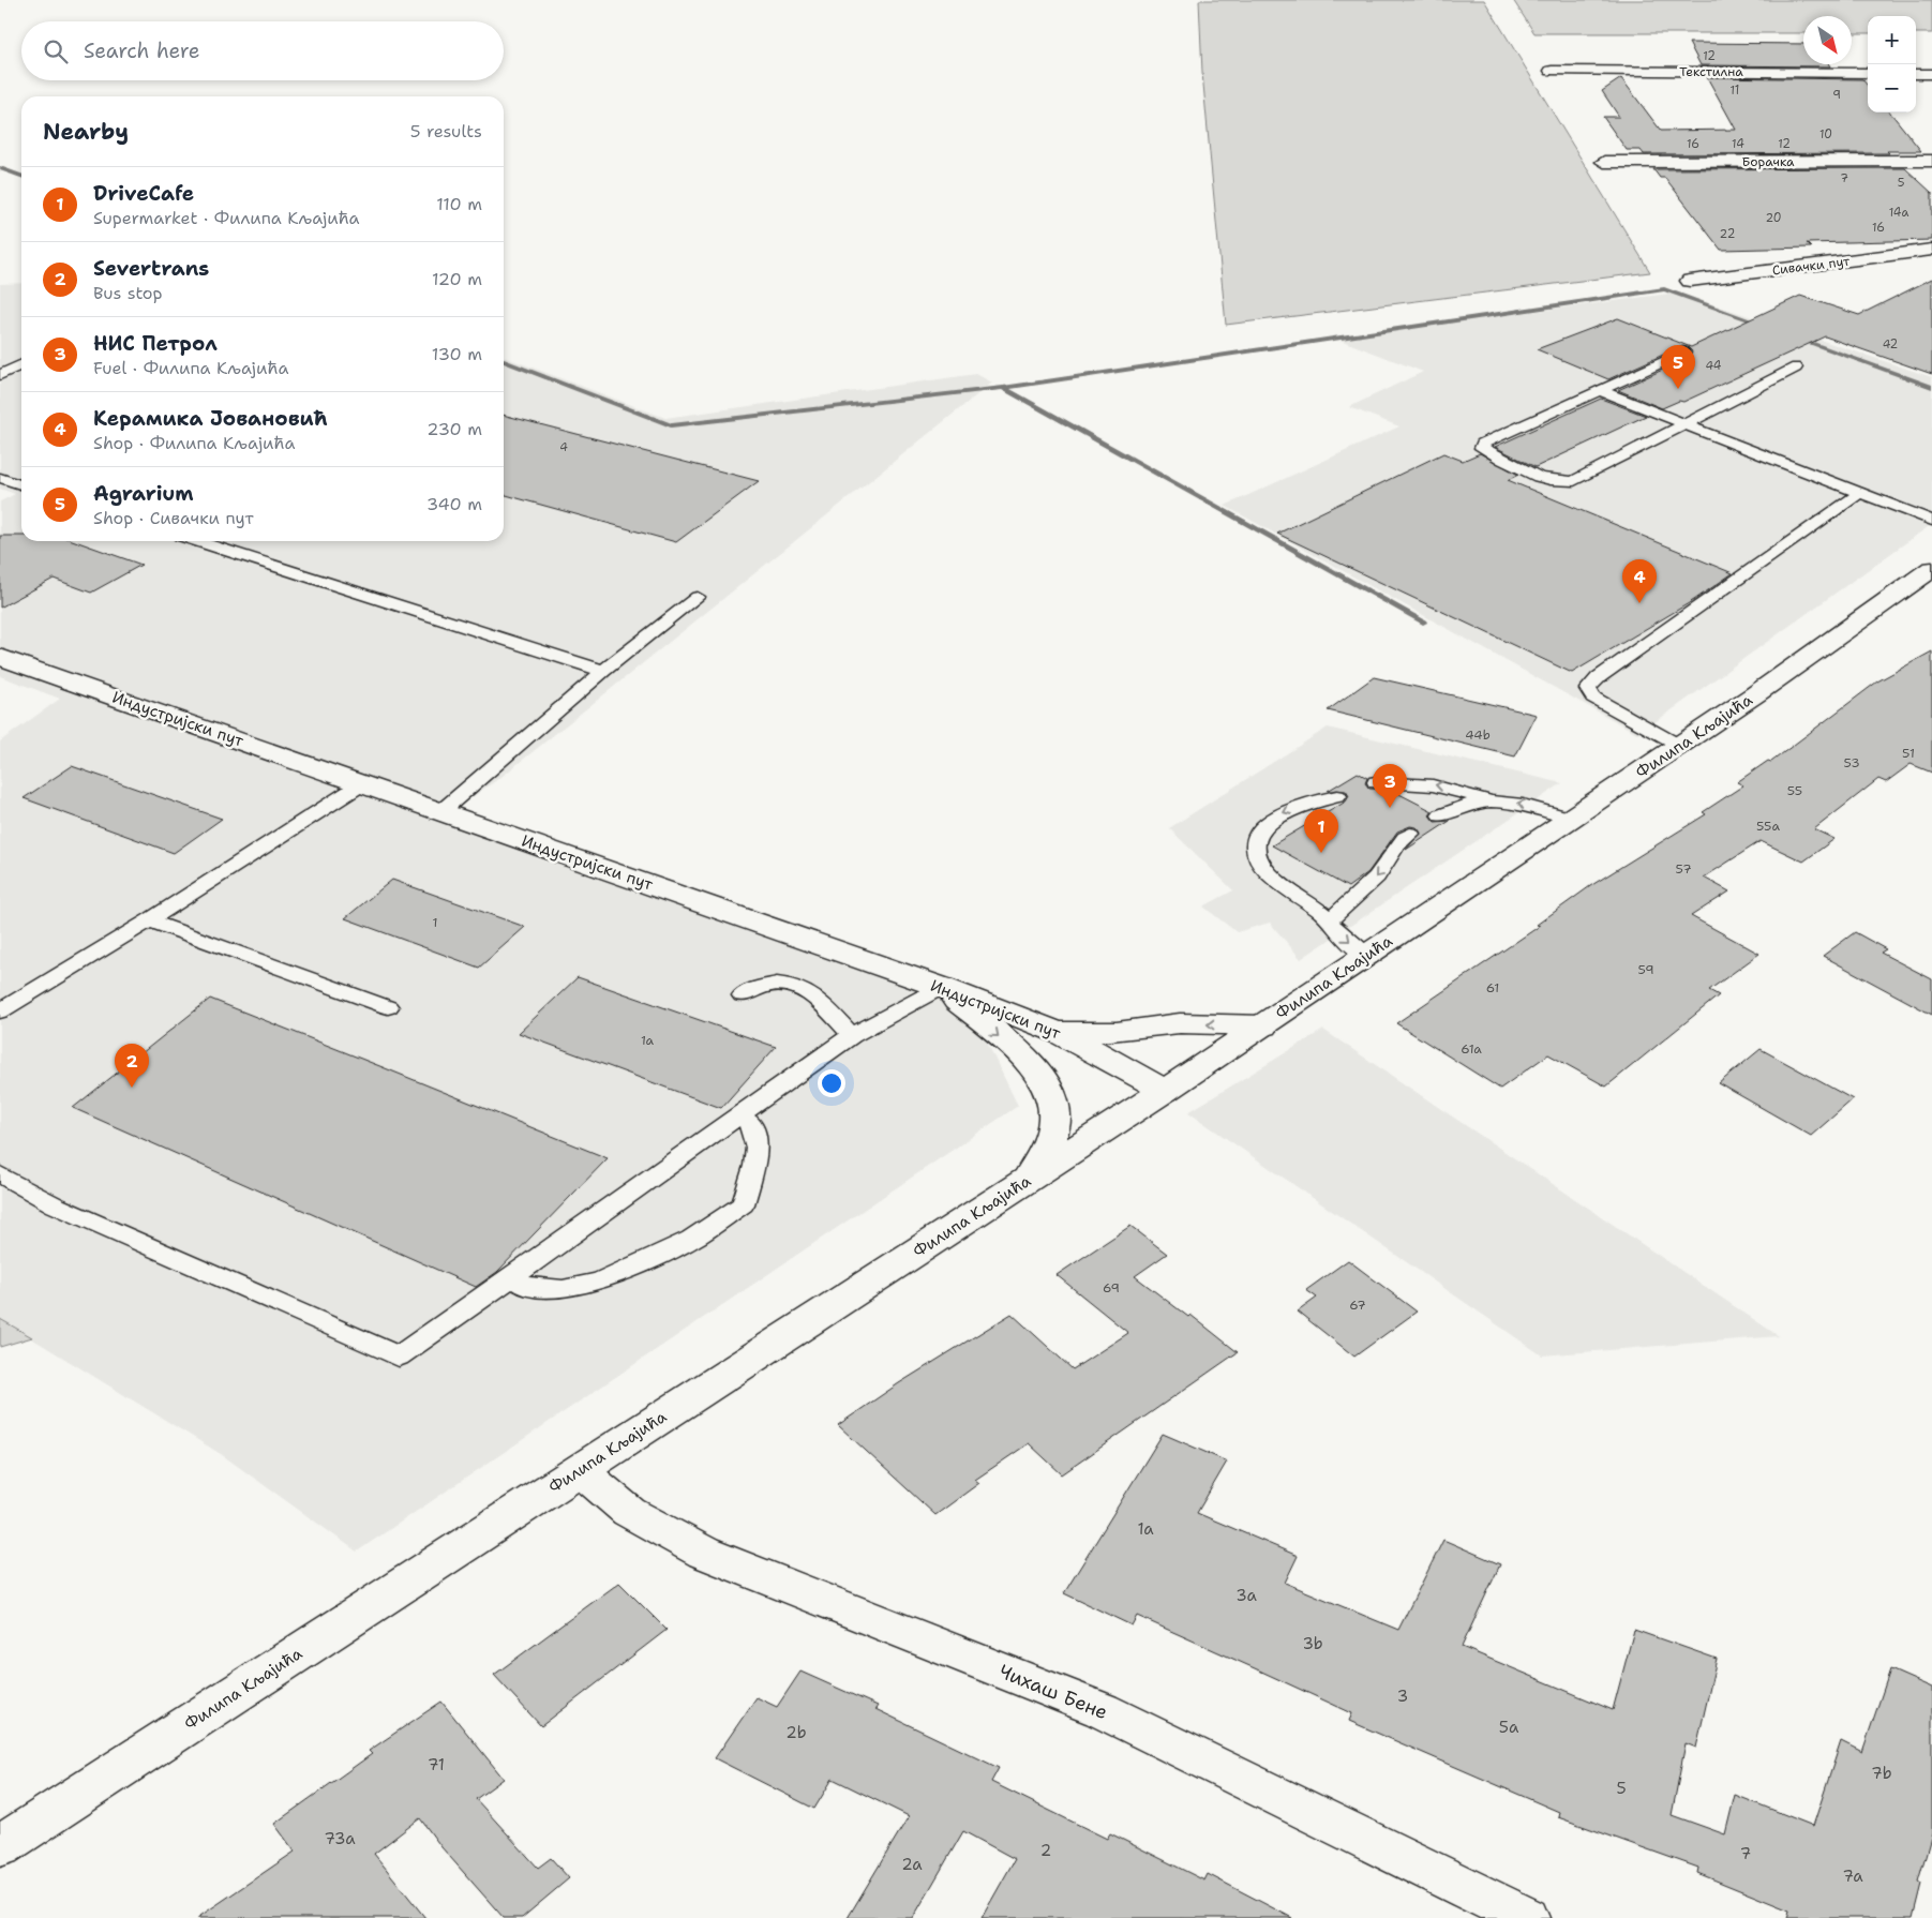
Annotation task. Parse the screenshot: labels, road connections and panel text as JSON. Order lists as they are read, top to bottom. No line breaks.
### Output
{"streets":{"street":["Текстилна","Борачка","Сивачки пут","Индустријски пут","Филипа Кљајића","Чихаш Бене"]},"crossings":[["Индустријски пут","Филипа Кљајића"],["Филипа Кљајића","Чихаш Бене"]],"house_numbers":["12","11","9","10","16","14","12","7","5","14a","20","16","22","42","44","4","44b","51","53","55","55a","57","1","59","61","1a","61a","69","67","1a","3a","3b","3","5a","2b","71","7b","5","73a","2","7","2a","7a"],"north":"bottom right","page":{"map_buttons":["+","−"],"search":"Search here","heading":["Nearby","5 results"],"list":[{"mark":"1","name":"DriveCafe","note":"Supermarket · Филипа Кљајића","value":"110 m"},{"mark":"2","name":"Severtrans","note":"Bus stop","value":"120 m"},{"mark":"3","name":"НИС Петрол","note":"Fuel · Филипа Кљајића","value":"130 m"},{"mark":"4","name":"Керамика Јовановић","note":"Shop · Филипа Кљајића","value":"230 m"},{"mark":"5","name":"Agrarium","note":"Shop · Сивачки пут","value":"340 m"}],"pins":["5","4","3","1","2"]}}
